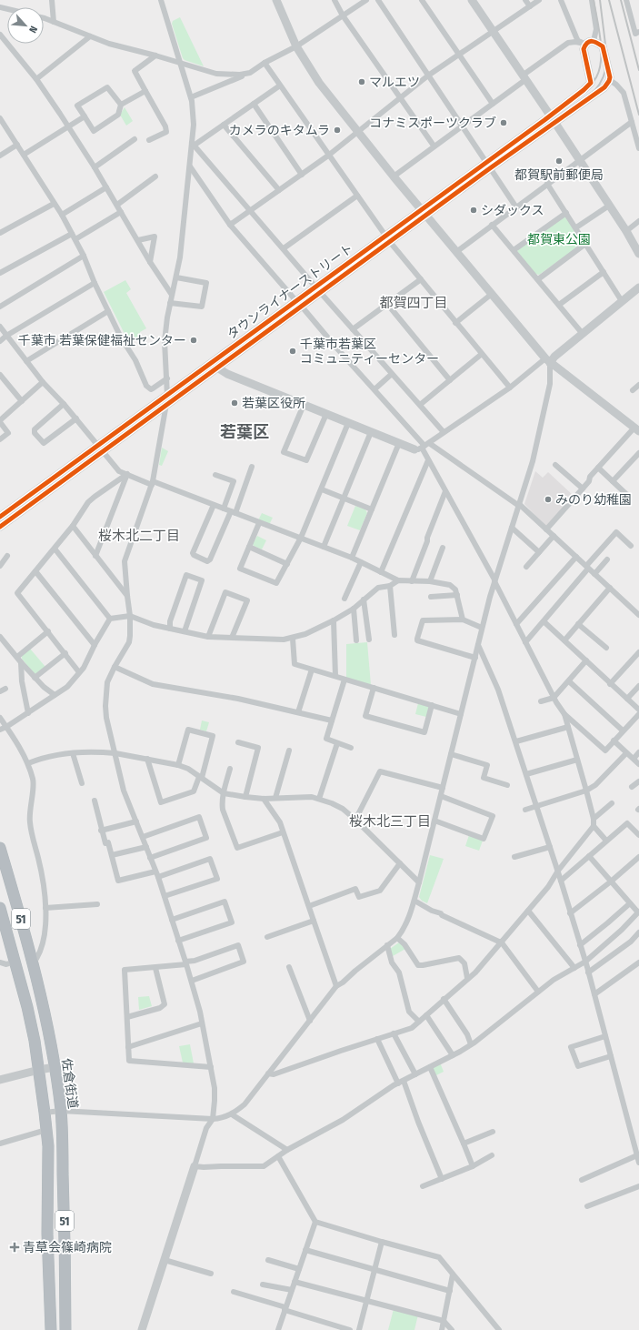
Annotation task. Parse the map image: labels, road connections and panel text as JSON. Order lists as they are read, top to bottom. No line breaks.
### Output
{"streets":{"highway":["51","佐倉街道"],"street":["タウンライナーストリート"]},"districts":["都賀四丁目","若葉区","桜木北二丁目","桜木北三丁目"],"parks":["都賀東公園"],"places":{"other":["マルエツ","コナミスポーツクラブ","カメラのキタムラ","都賀駅前郵便局","シダックス","千葉市 若葉保健福祉センター","千葉市若葉区 コミュニティーセンター","若葉区役所","みのり幼稚園"],"health":["青草会篠崎病院"]},"north":"bottom right"}
